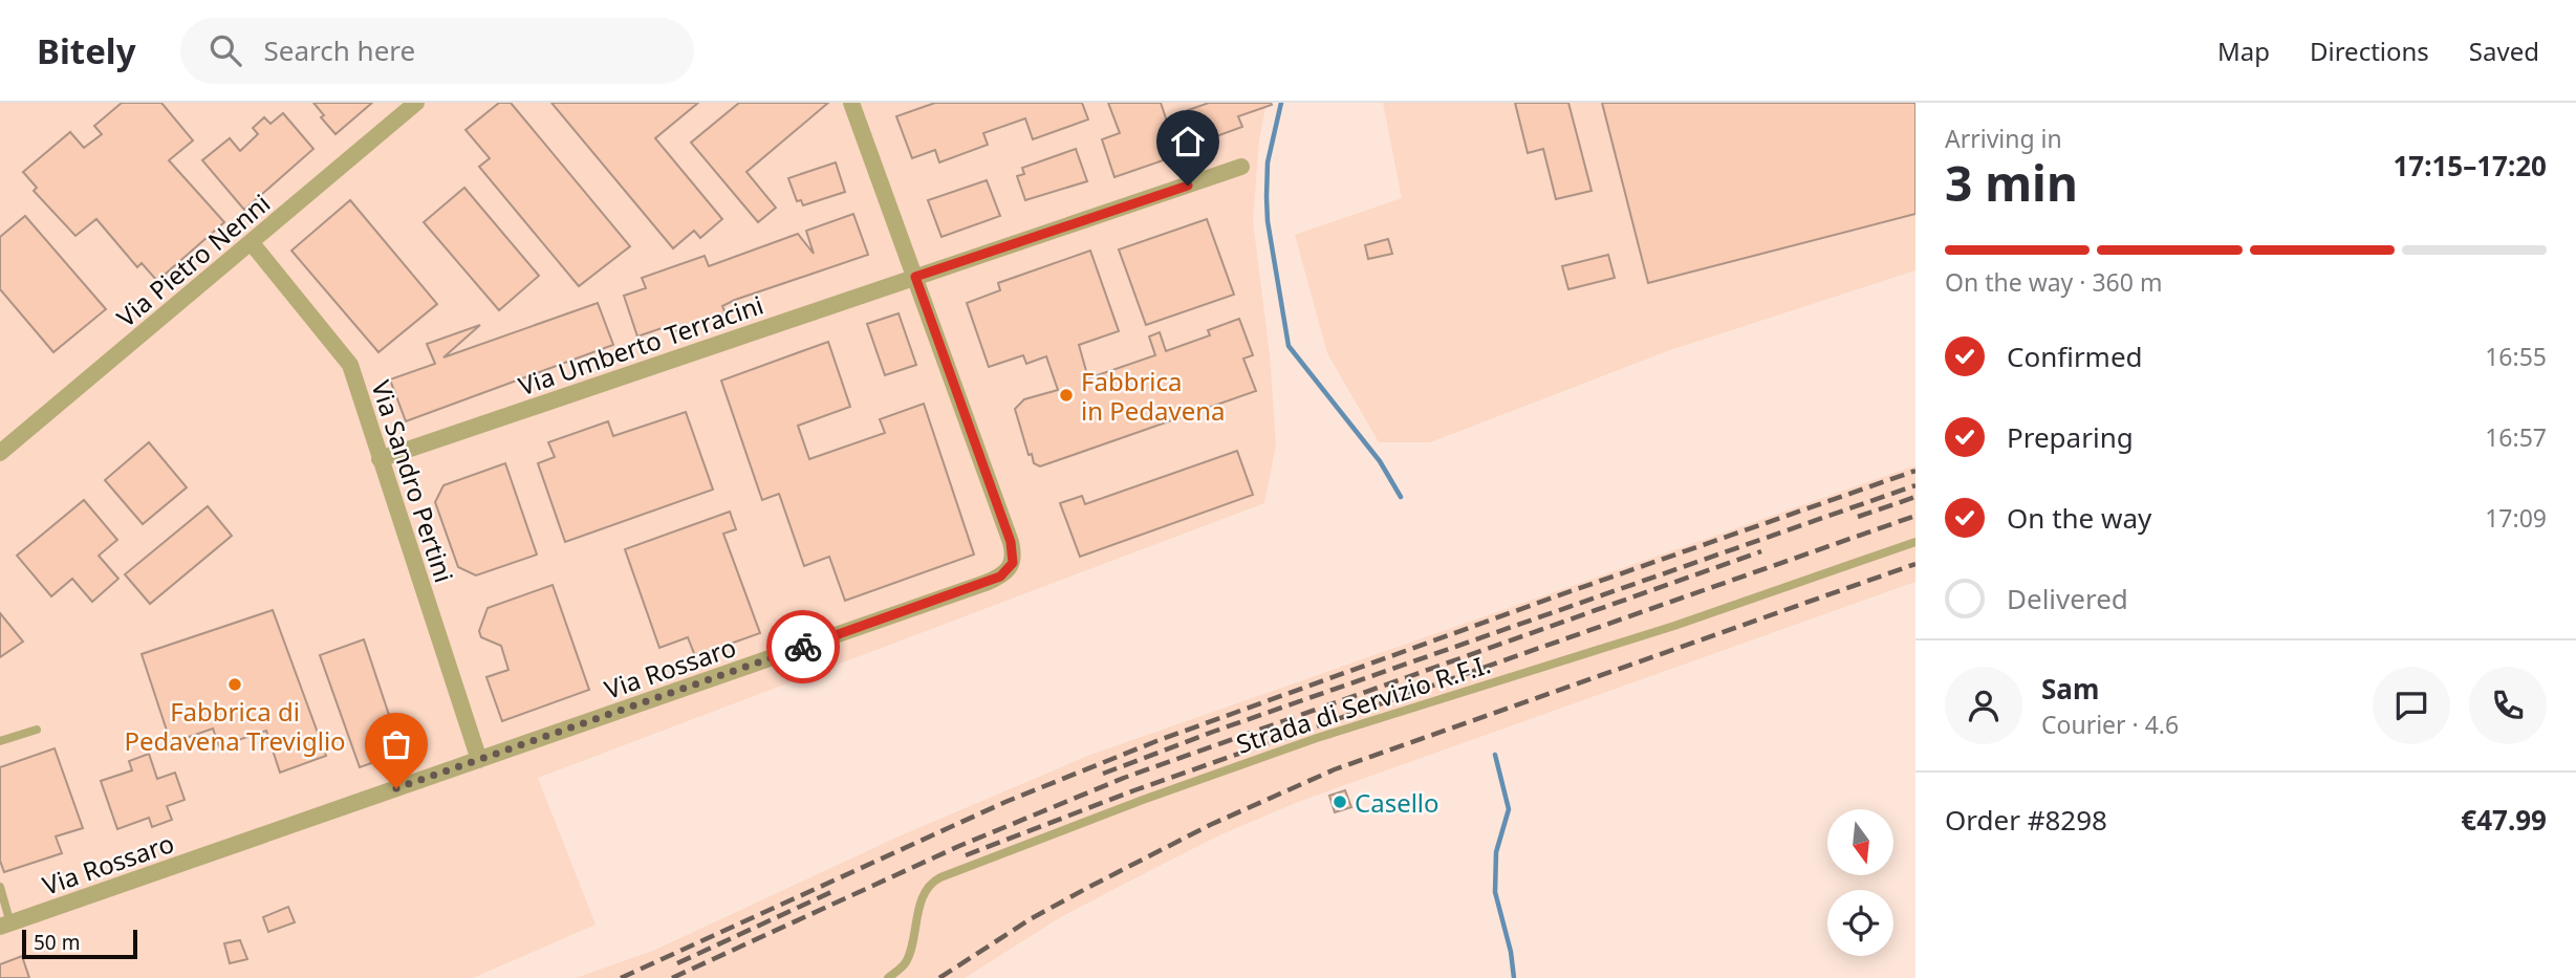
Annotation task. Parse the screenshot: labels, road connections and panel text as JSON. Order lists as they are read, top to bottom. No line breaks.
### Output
{"streets":{"street":["Via Pietro Nenni","Via Umberto Terracini","Via Sandro Pertini","Via Rossaro"],"lane":["Strada di Servizio R.F.I."]},"crossings":[["Via Pietro Nenni","Via Sandro Pertini"],["Via Umberto Terracini","Via Sandro Pertini"],["Via Umberto Terracini","Via Rossaro"],["Via Sandro Pertini","Via Rossaro"]],"places":["Fabbrica in Pedavena","Fabbrica di Pedavena Treviglio","Casello"],"scale_bar":"50 m","north":"bottom","page":{"header":"Bitely","search":"Search here","nav":["Map","Directions","Saved"],"heading":["3 min","Arriving in","17:15–17:20"],"panel":["Sam","Courier · 4.6","Order #8298","€47.99"],"bar":"On the way · 360 m","list":[["Confirmed","16:55"],["Preparing","16:57"],["On the way","17:09"],"Delivered"],"scale":"50 m"}}
